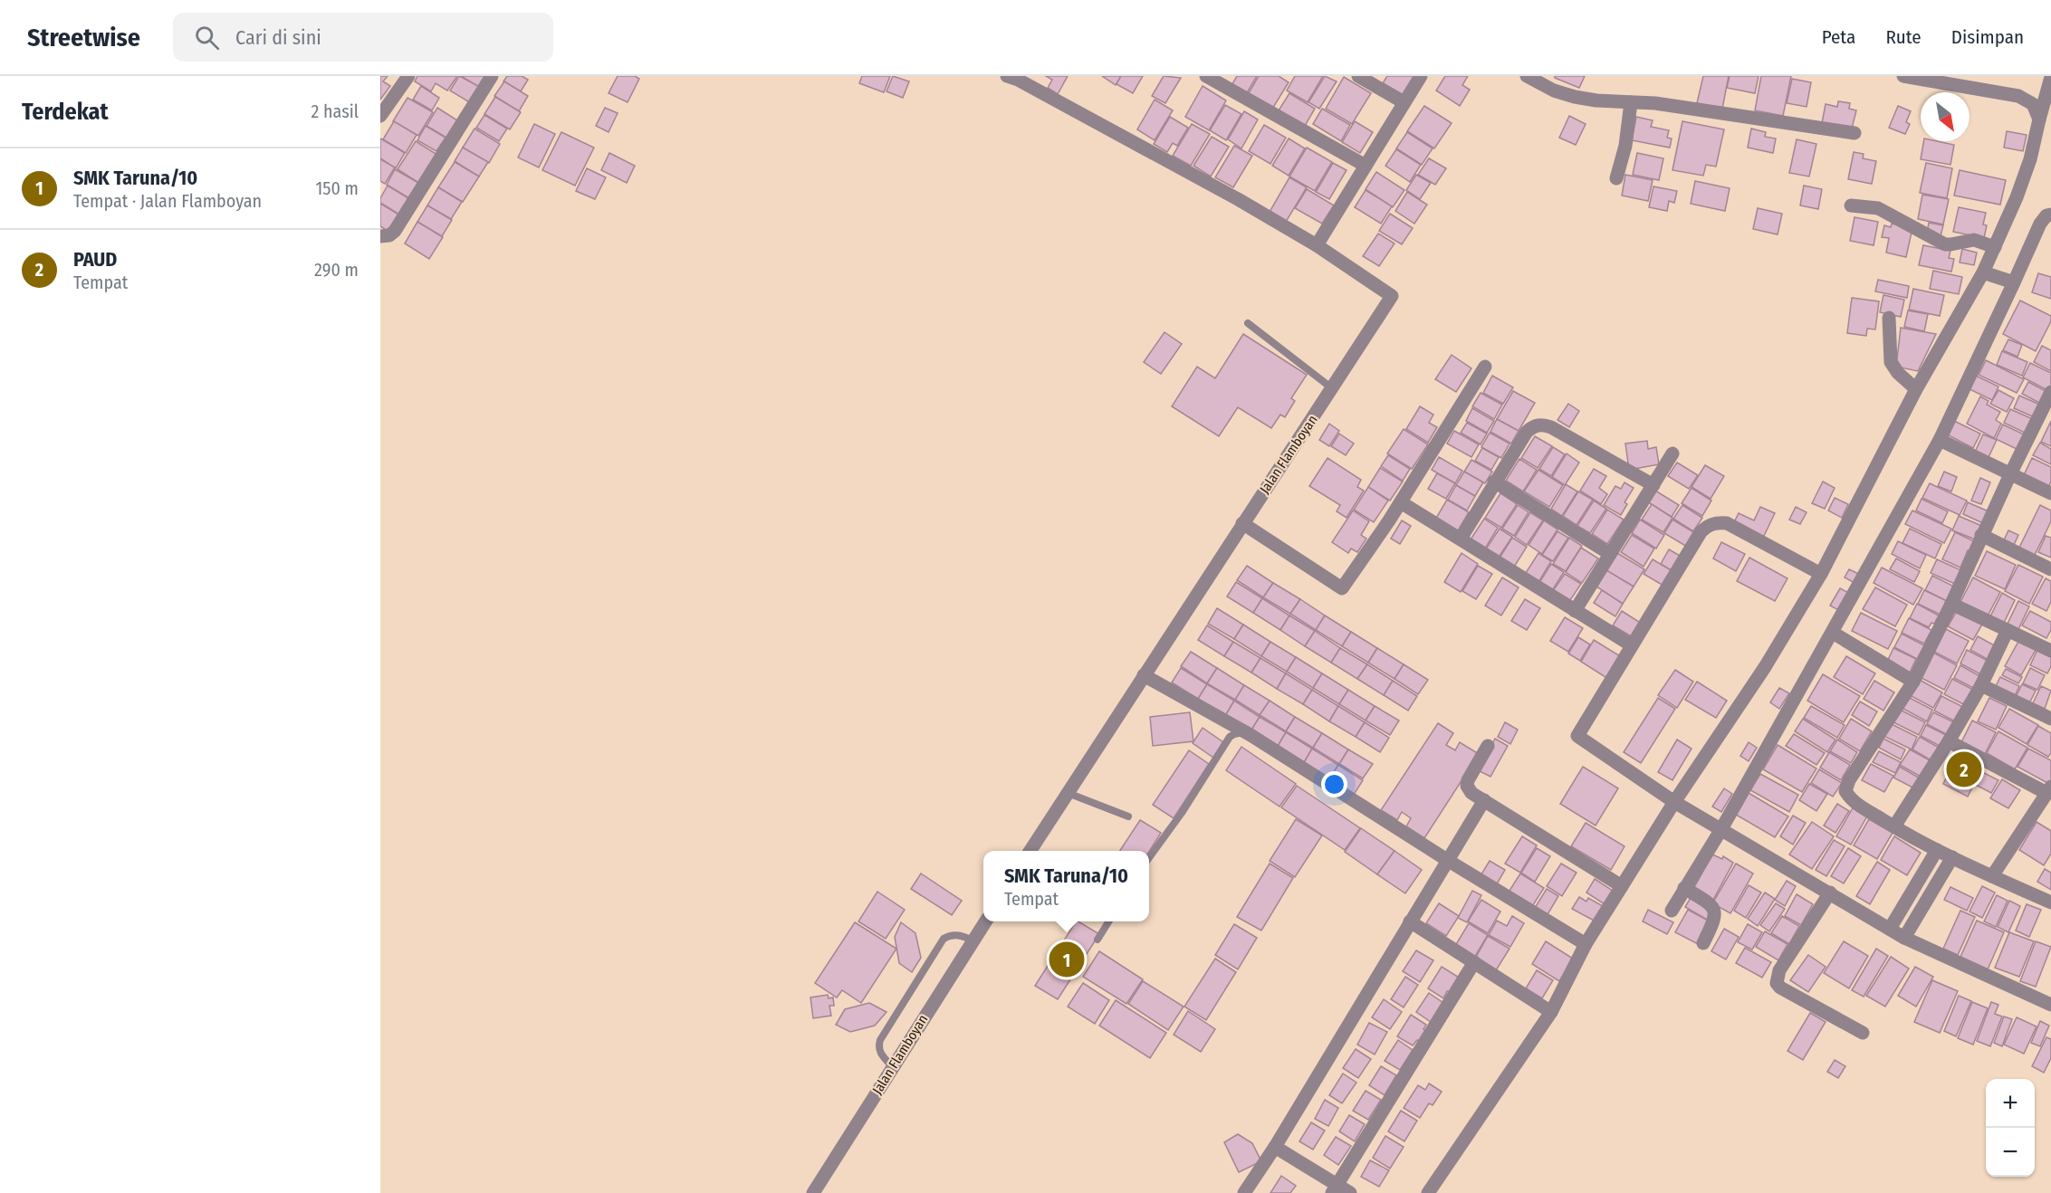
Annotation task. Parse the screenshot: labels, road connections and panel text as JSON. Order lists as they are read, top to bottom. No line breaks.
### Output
{"streets":{"street":["Jalan Flamboyan"]},"north":"bottom right","page":{"header":"Streetwise","search":"Cari di sini","nav":["Peta","Rute","Disimpan"],"heading":["Terdekat","2 hasil"],"list":[{"mark":"1","name":"SMK Taruna/10","note":"Tempat · Jalan Flamboyan","value":"150 m"},{"mark":"2","name":"PAUD","note":"Tempat","value":"290 m"}],"pins":["2","1"],"popup":["SMK Taruna/10","Tempat"],"map_buttons":["+","−"]}}
